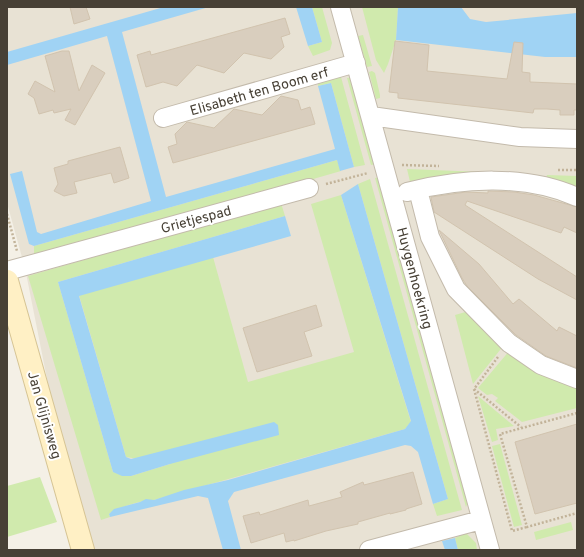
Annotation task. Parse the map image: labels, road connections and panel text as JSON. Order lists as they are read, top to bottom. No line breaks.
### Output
{"streets":{"street":["Elisabeth ten Boom erf","Grietjespad","Huygenhoekring","Jan Glijnisweg"]},"crossings":[["Elisabeth ten Boom erf","Huygenhoekring"],["Grietjespad","Jan Glijnisweg"]]}
